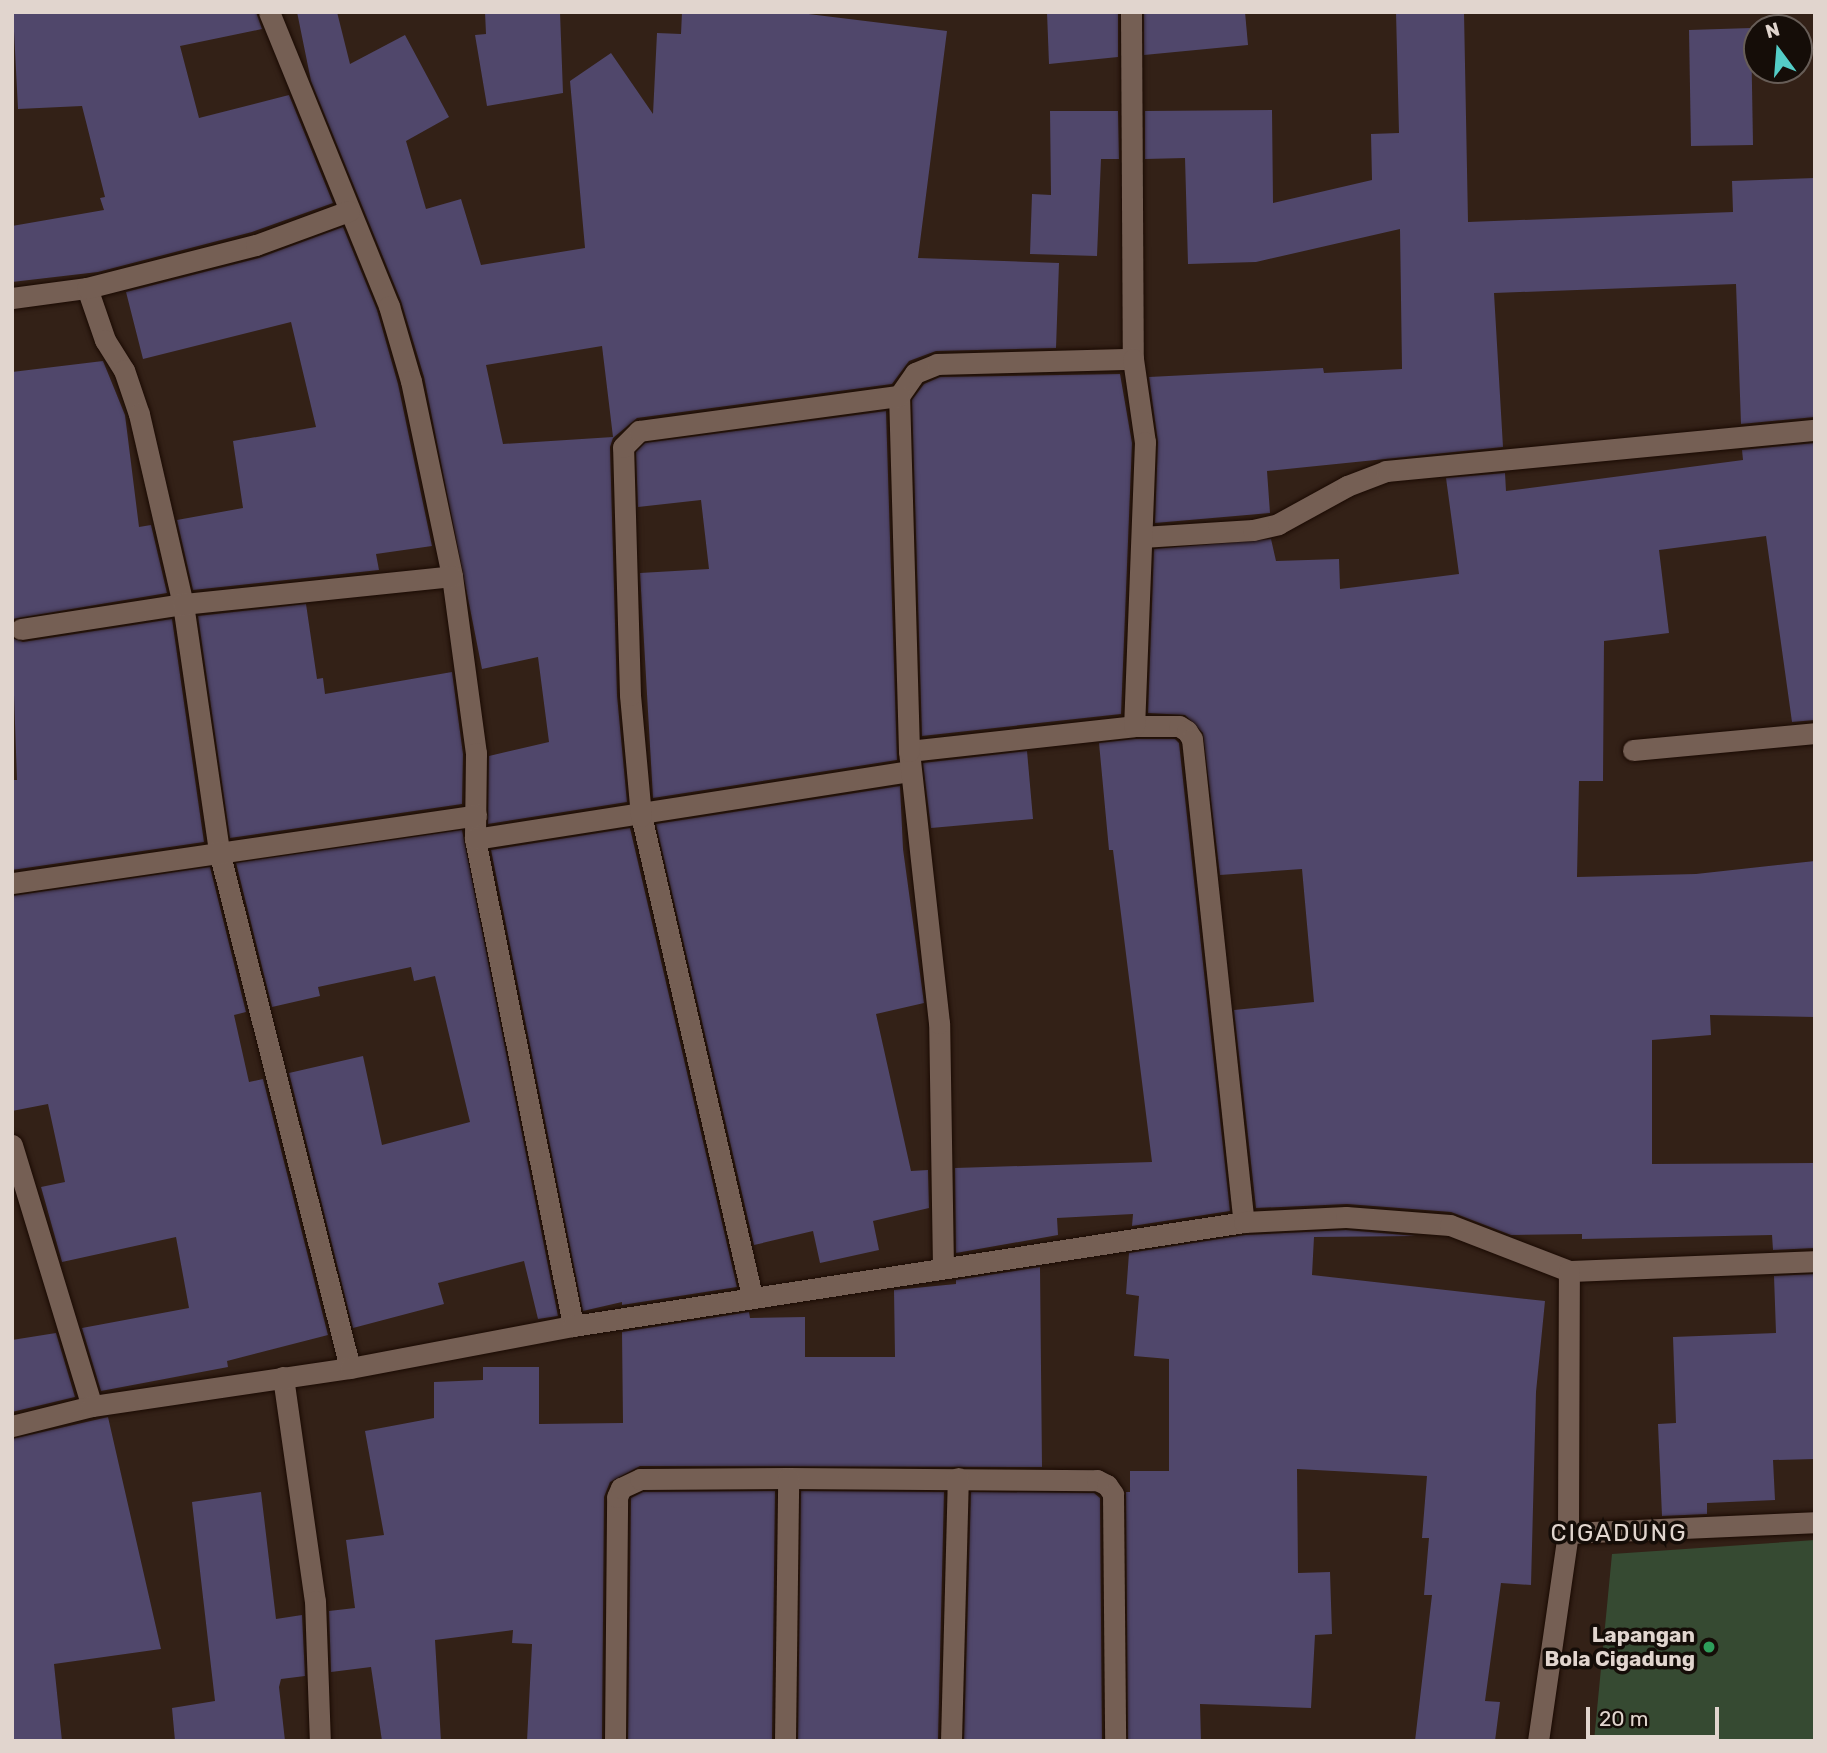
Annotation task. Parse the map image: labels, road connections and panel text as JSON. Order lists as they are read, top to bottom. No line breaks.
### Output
{"districts":["CIGADUNG"],"places":["Lapangan Bola Cigadung"],"scale_bar":"20 m","north":"top"}
